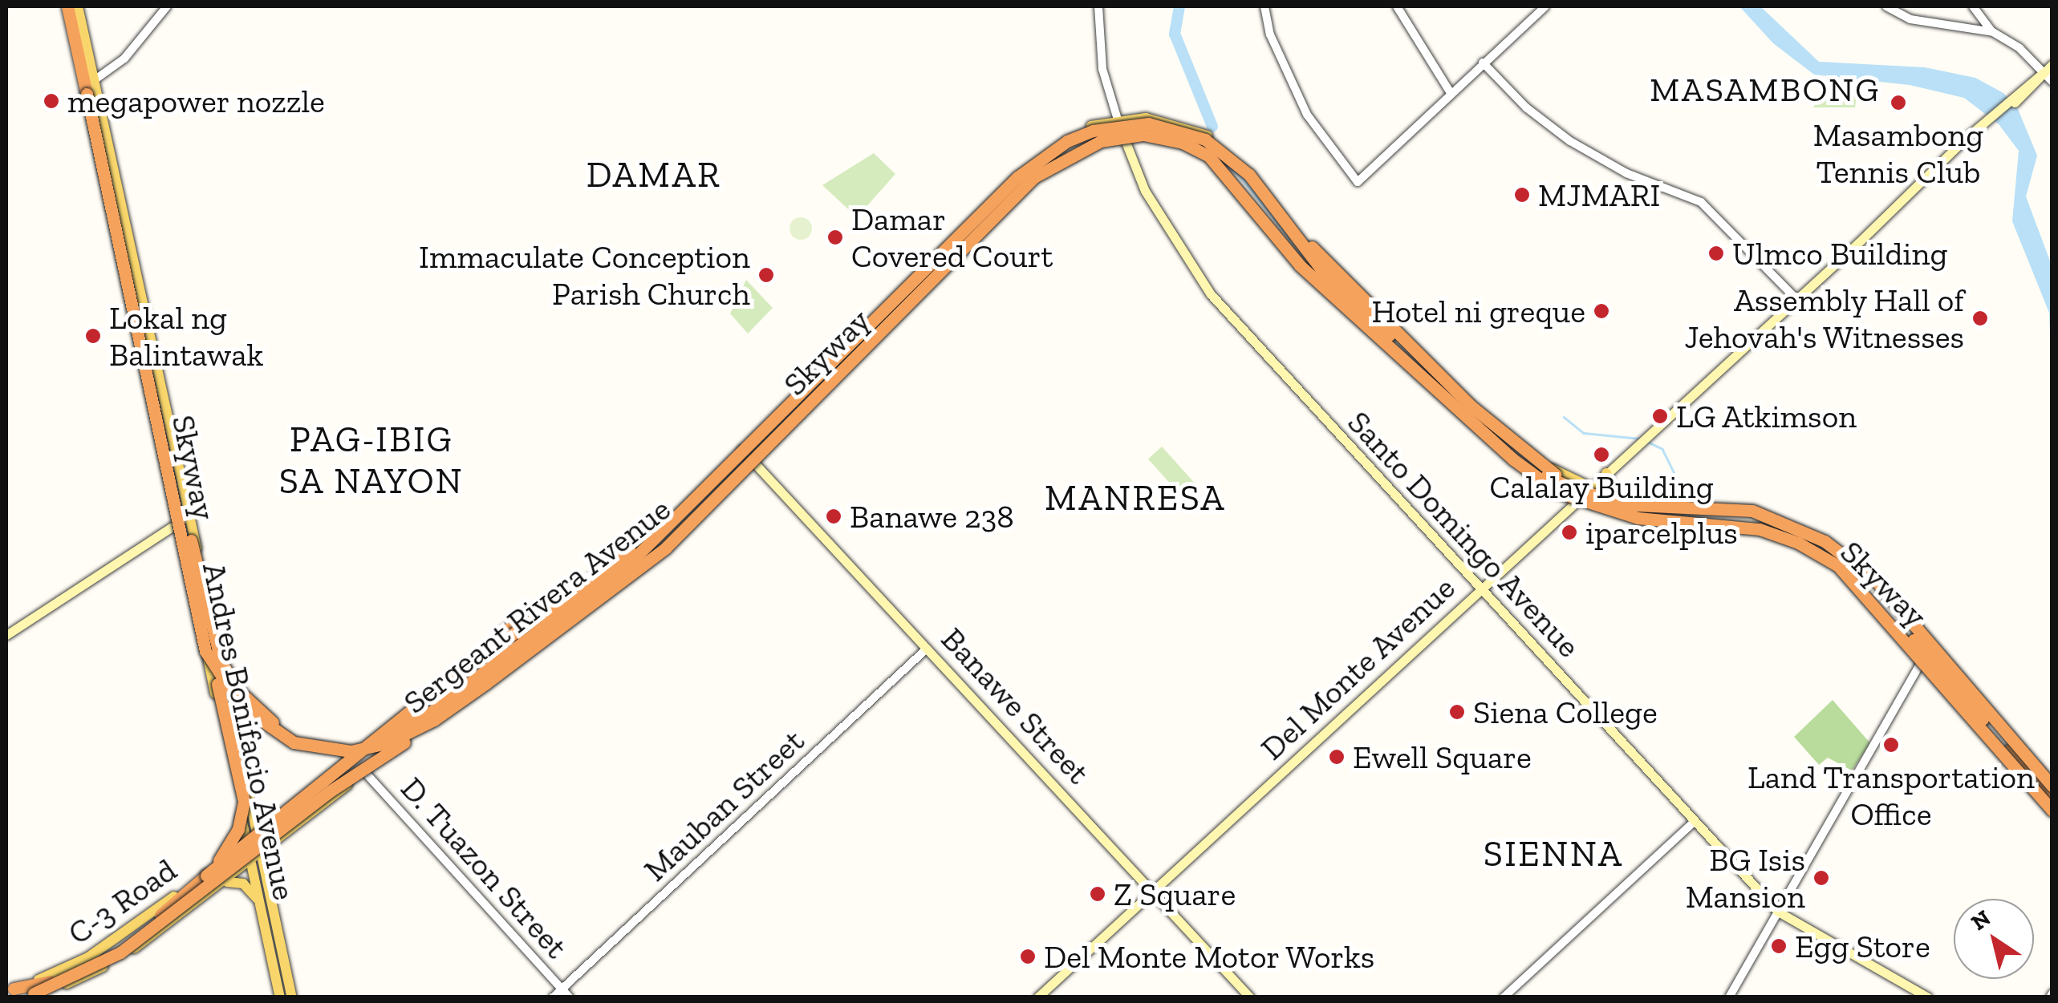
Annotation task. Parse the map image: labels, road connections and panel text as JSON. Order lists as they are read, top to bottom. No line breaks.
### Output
{"streets":{"highway":["Skyway"],"main road":["Santo Domingo Avenue","Sergeant Rivera Avenue","Del Monte Avenue","Banawe Street","Andres Bonifacio Avenue","C-3 Road"],"street":["Mauban Street","D. Tuazon Street"]},"crossings":[["Skyway","Del Monte Avenue"],["Skyway","Andres Bonifacio Avenue"],["Skyway","C-3 Road"],["Santo Domingo Avenue","Sergeant Rivera Avenue"],["Santo Domingo Avenue","Del Monte Avenue"],["Sergeant Rivera Avenue","Banawe Street"],["Sergeant Rivera Avenue","Andres Bonifacio Avenue"],["Sergeant Rivera Avenue","D. Tuazon Street"],["Sergeant Rivera Avenue","C-3 Road"],["Del Monte Avenue","Banawe Street"],["Banawe Street","Mauban Street"],["Andres Bonifacio Avenue","C-3 Road"],["Mauban Street","D. Tuazon Street"]],"districts":["MASAMBONG","DAMAR","PAG-IBIG SA NAYON","MANRESA","SIENNA"],"places":["megapower nozzle","Masambong Tennis Club","MJMARI","Damar Covered Court","Ulmco Building","Immaculate Conception Parish Church","Hotel ni greque","Assembly Hall of Jehovah's Witnesses","Lokal ng Balintawak","LG Atkimson","Calalay Building","Banawe 238","iparcelplus","Siena College","Land Transportation Office","Ewell Square","BG Isis Mansion","Z Square","Egg Store","Del Monte Motor Works"],"north":"top left"}
